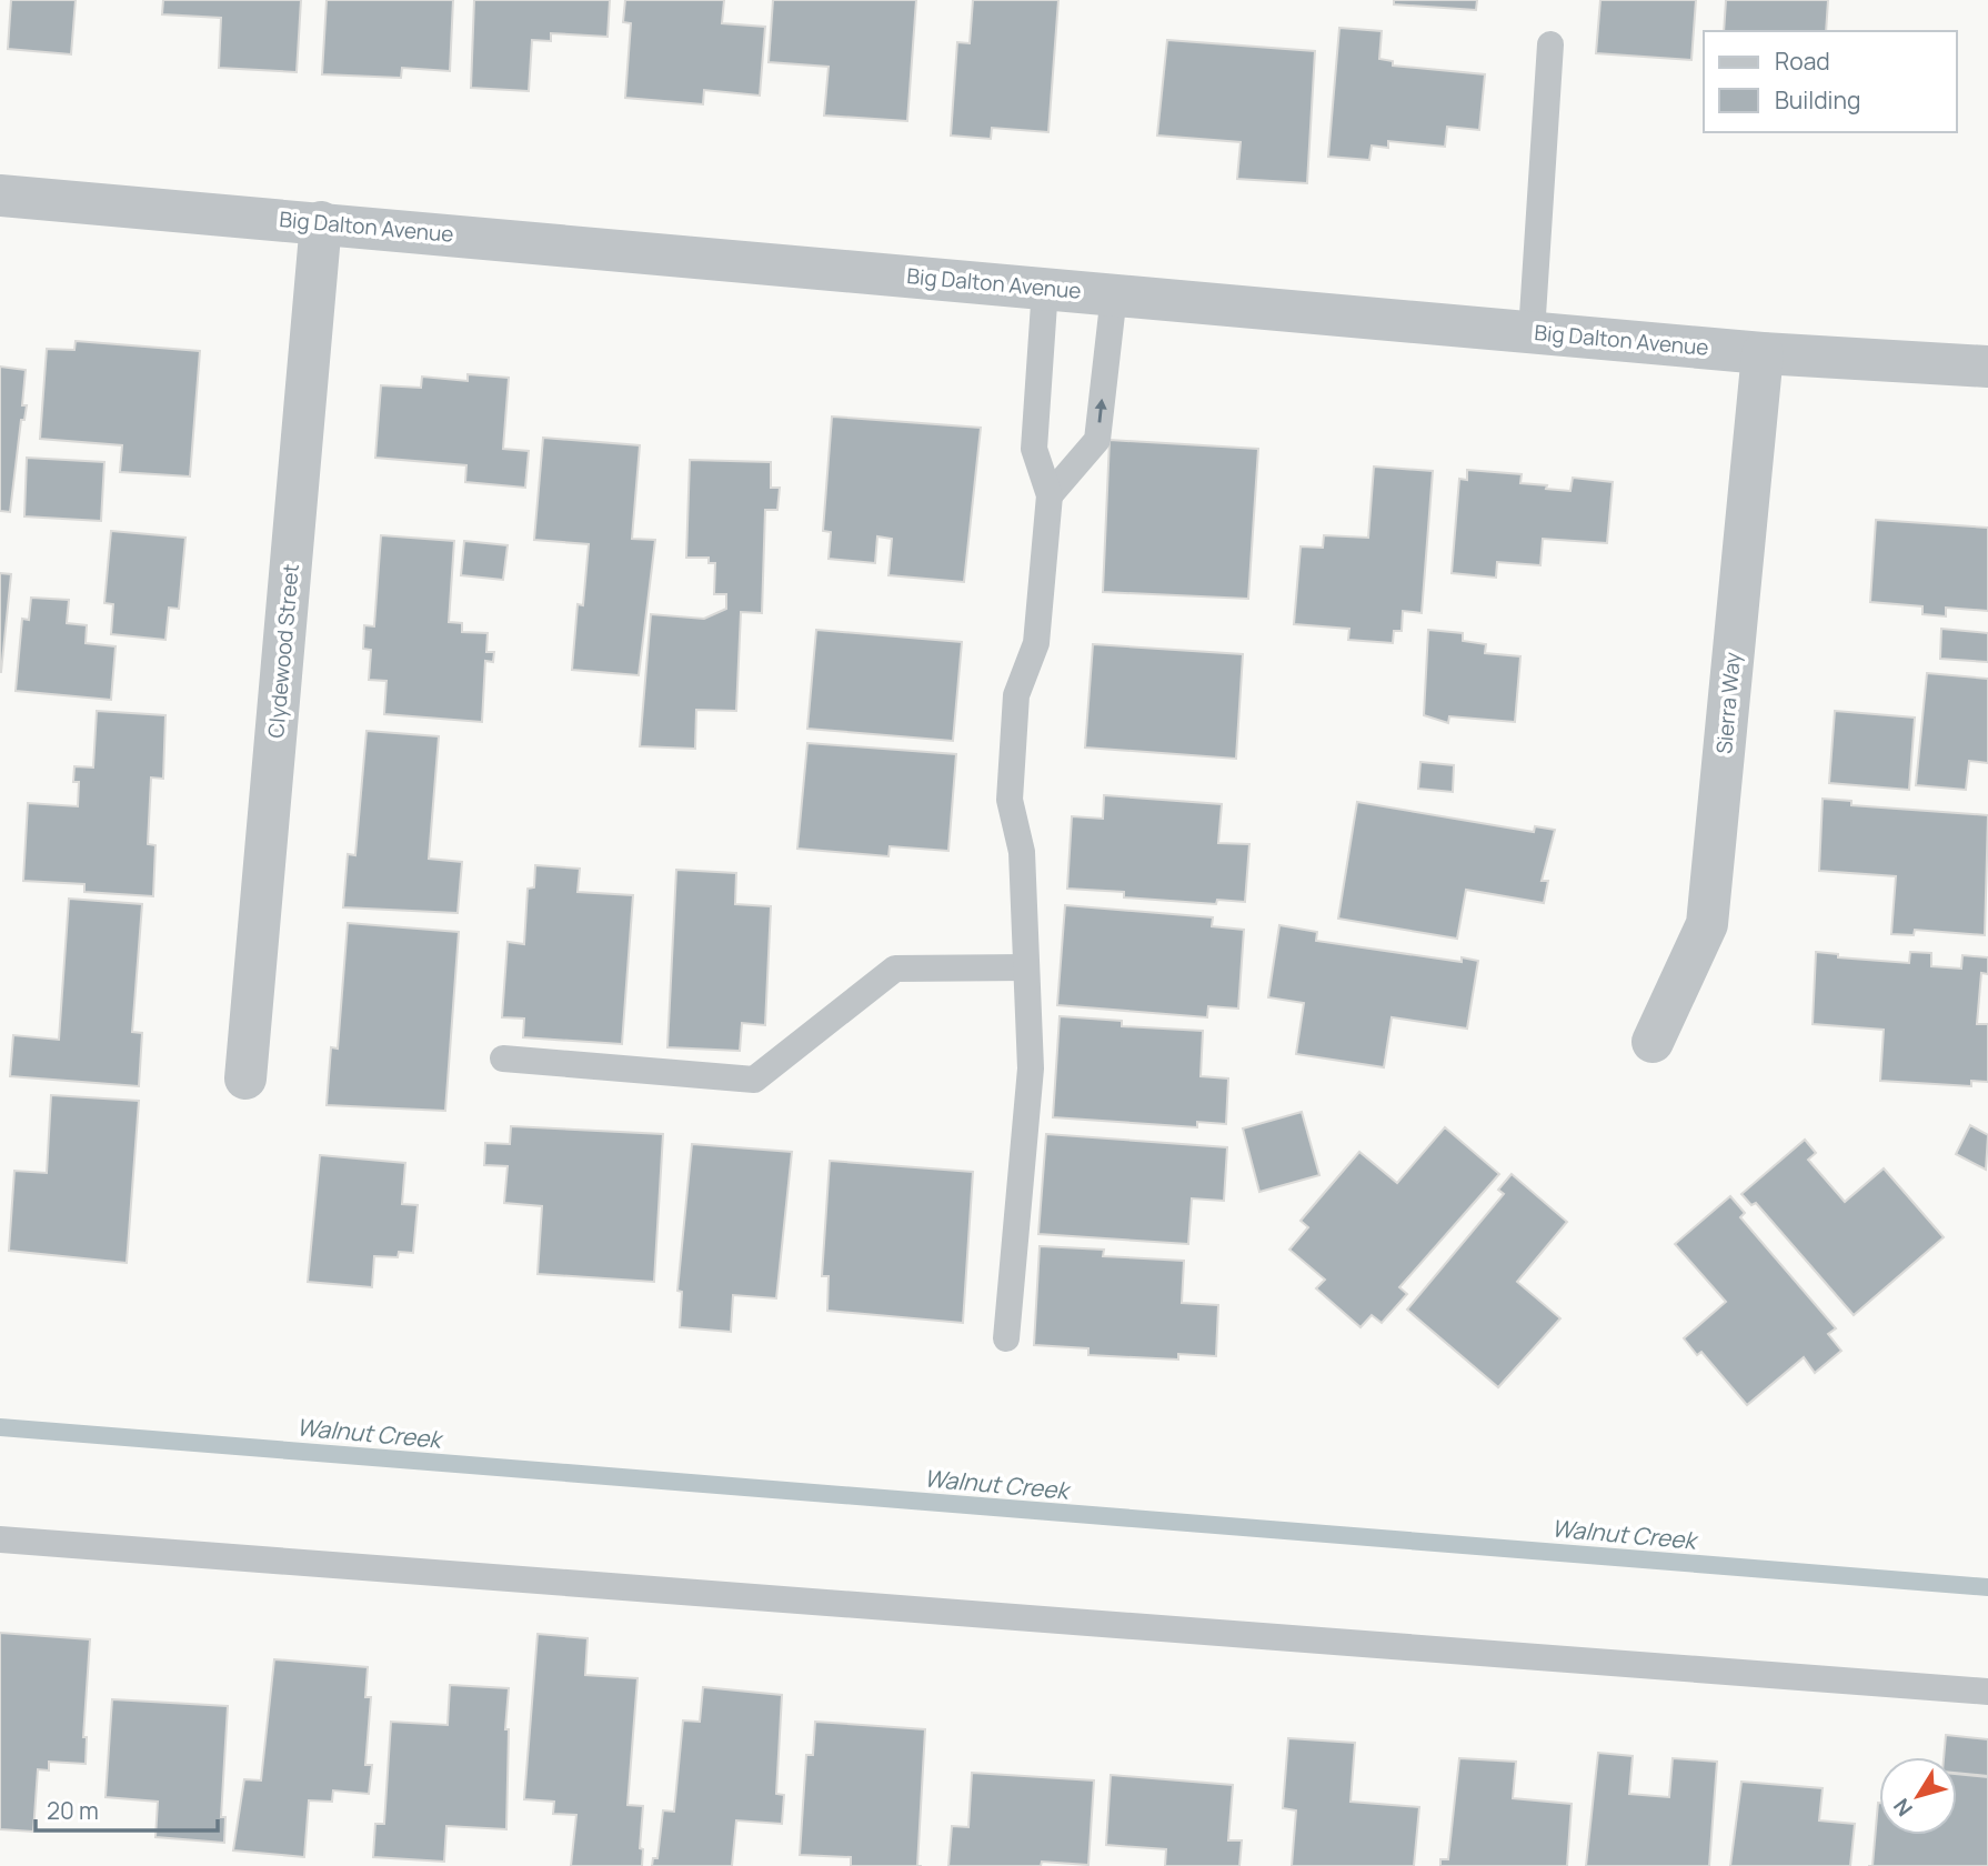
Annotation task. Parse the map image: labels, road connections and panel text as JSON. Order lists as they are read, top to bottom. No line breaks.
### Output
{"streets":{"street":["Big Dalton Avenue","Clydewood Street","Sierra Way"]},"crossings":[["Big Dalton Avenue","Clydewood Street"],["Big Dalton Avenue","Sierra Way"]],"water":["Walnut Creek"],"legend":["Road","Building"],"scale_bar":"20 m","north":"bottom left"}
